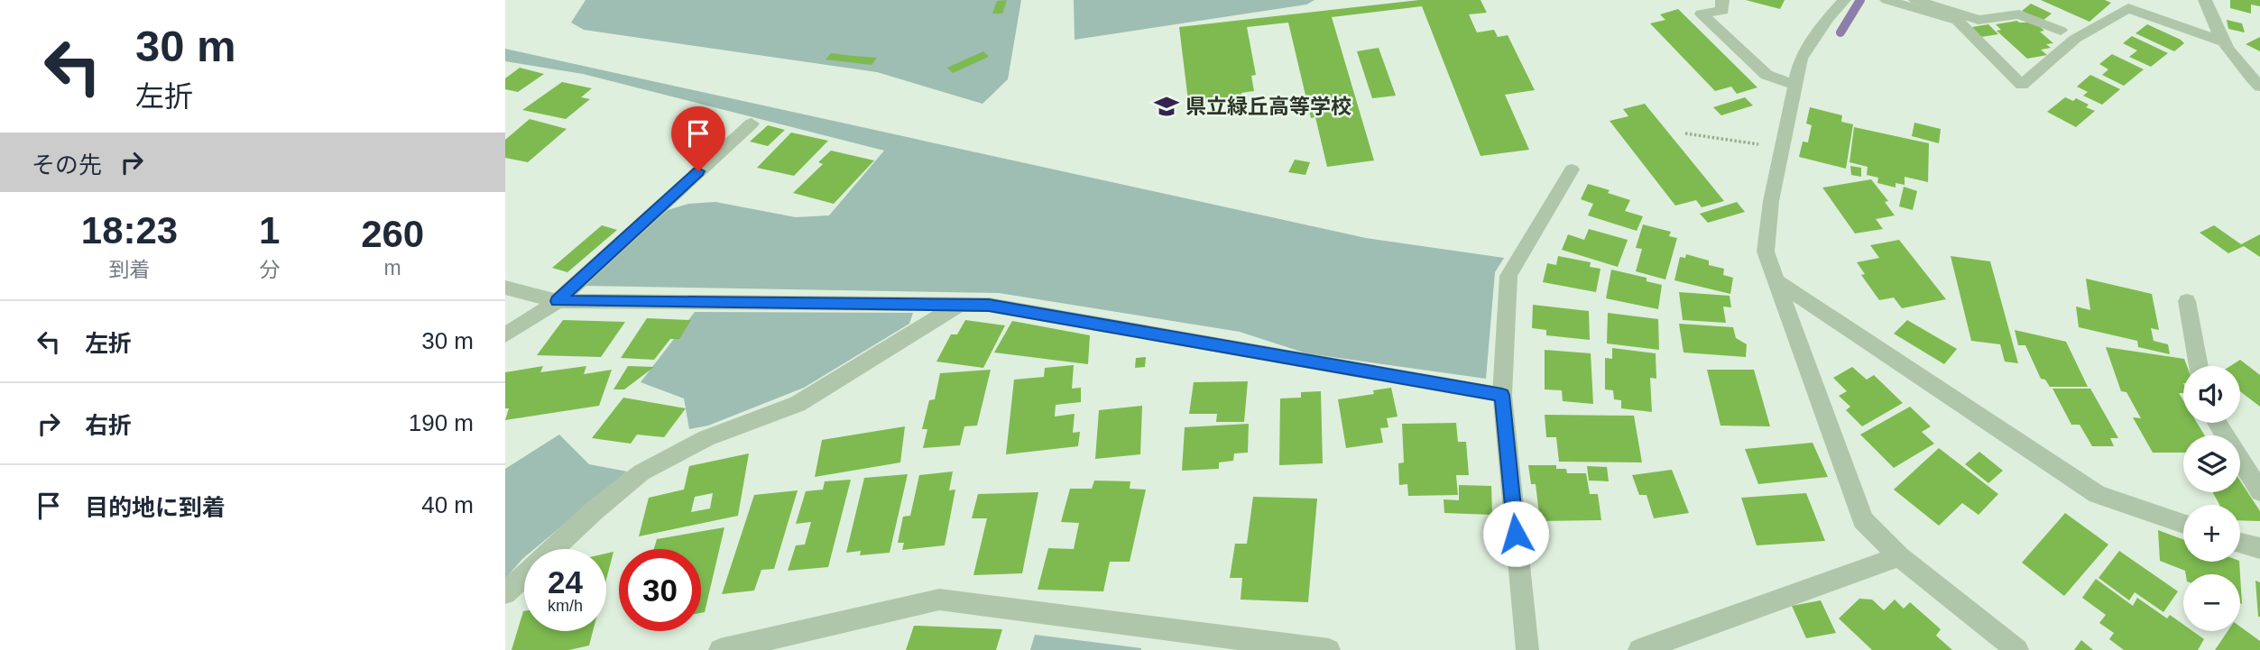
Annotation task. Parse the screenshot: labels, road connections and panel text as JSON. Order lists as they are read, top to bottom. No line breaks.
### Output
{"places":{"school or university":["県立緑丘高等学校"]},"page":{"turn":["30 m","左折"],"then":"その先","eta":["18:23","到着","1","分","260","m"],"list":[{"name":"左折","value":"30 m"},{"name":"右折","value":"190 m"},{"name":"目的地に到着","value":"40 m"}],"map_buttons":["+","−"],"speed":"24 km/h","limit":"30"}}
